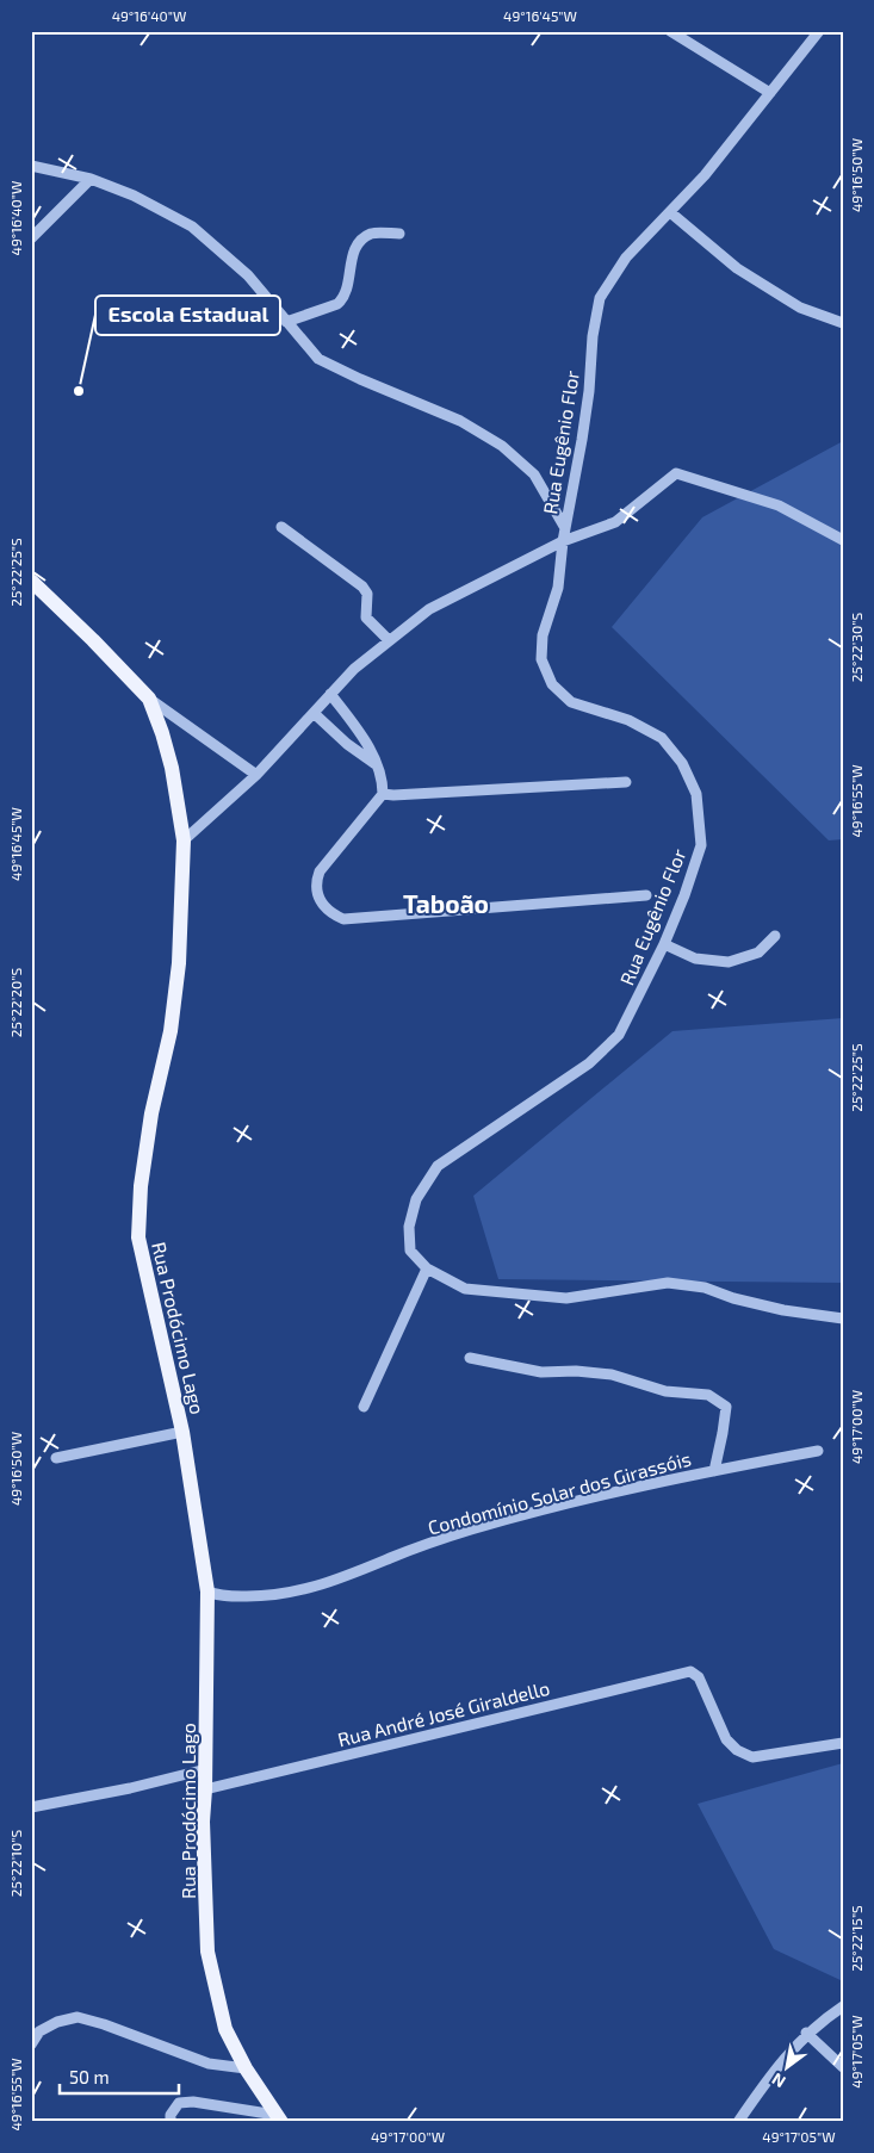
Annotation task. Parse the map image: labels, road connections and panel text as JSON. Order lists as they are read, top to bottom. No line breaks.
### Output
{"streets":{"main road":["Rua Prodócimo Lago"],"street":["Rua Eugênio Flor","Condomínio Solar dos Girassóis","Rua André José Giraldello"]},"crossings":[["Rua Prodócimo Lago","Condomínio Solar dos Girassóis"],["Rua Prodócimo Lago","Rua André José Giraldello"]],"districts":["Taboão"],"places":["Escola Estadual"],"scale_bar":"50 m","north":"bottom left","coordinates":["49°16'40\"W","49°16'45\"W","49°16'50\"W","25°22'25\"S","25°22'30\"S","49°16'55\"W","25°22'20\"S","49°17'00\"W","25°22'10\"S","25°22'15\"S","49°17'05\"W"]}
